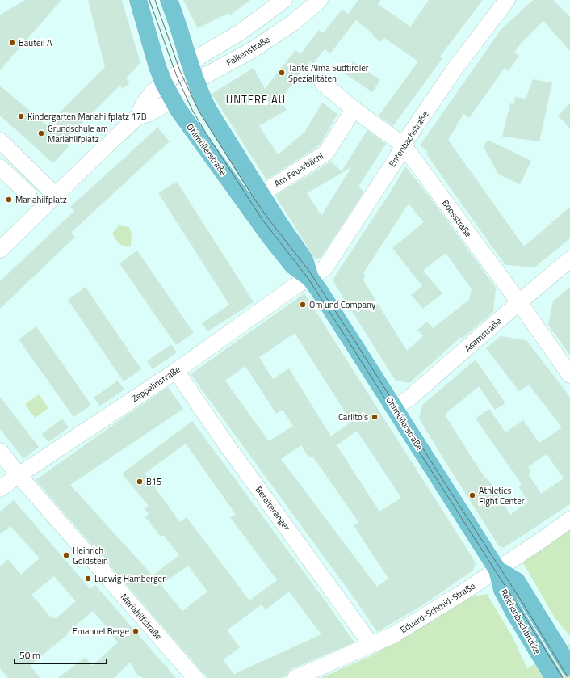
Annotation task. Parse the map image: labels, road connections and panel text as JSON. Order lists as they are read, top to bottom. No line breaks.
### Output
{"streets":{"main road":["Ohlmüllerstraße","Reichenbachbrücke"],"street":["Falkenstraße","Entenbachstraße","Am Feuerbächl","Boosstraße","Asamstraße","Zeppelinstraße","Bereiteranger","Eduard-Schmid-Straße","Mariahilfstraße"]},"crossings":[["Falkenstraße","Ohlmüllerstraße"],["Entenbachstraße","Ohlmüllerstraße"],["Entenbachstraße","Boosstraße"],["Entenbachstraße","Zeppelinstraße"],["Ohlmüllerstraße","Am Feuerbächl"],["Ohlmüllerstraße","Asamstraße"],["Ohlmüllerstraße","Zeppelinstraße"],["Ohlmüllerstraße","Eduard-Schmid-Straße"],["Ohlmüllerstraße","Reichenbachbrücke"],["Am Feuerbächl","Boosstraße"],["Boosstraße","Asamstraße"],["Zeppelinstraße","Bereiteranger"],["Zeppelinstraße","Mariahilfstraße"],["Bereiteranger","Eduard-Schmid-Straße"],["Eduard-Schmid-Straße","Reichenbachbrücke"]],"districts":["UNTERE AU"],"places":["Bauteil A","Tante Alma Südtiroler Spezialitäten","Kindergarten Mariahilfplatz 17B","Grundschule am Mariahilfplatz","Mariahilfplatz","Om und Company","Carlito's","B15","Athletics Fight Center","Heinrich Goldstein","Ludwig Hamberger","Emanuel Berge"],"scale_bar":"50 m"}
